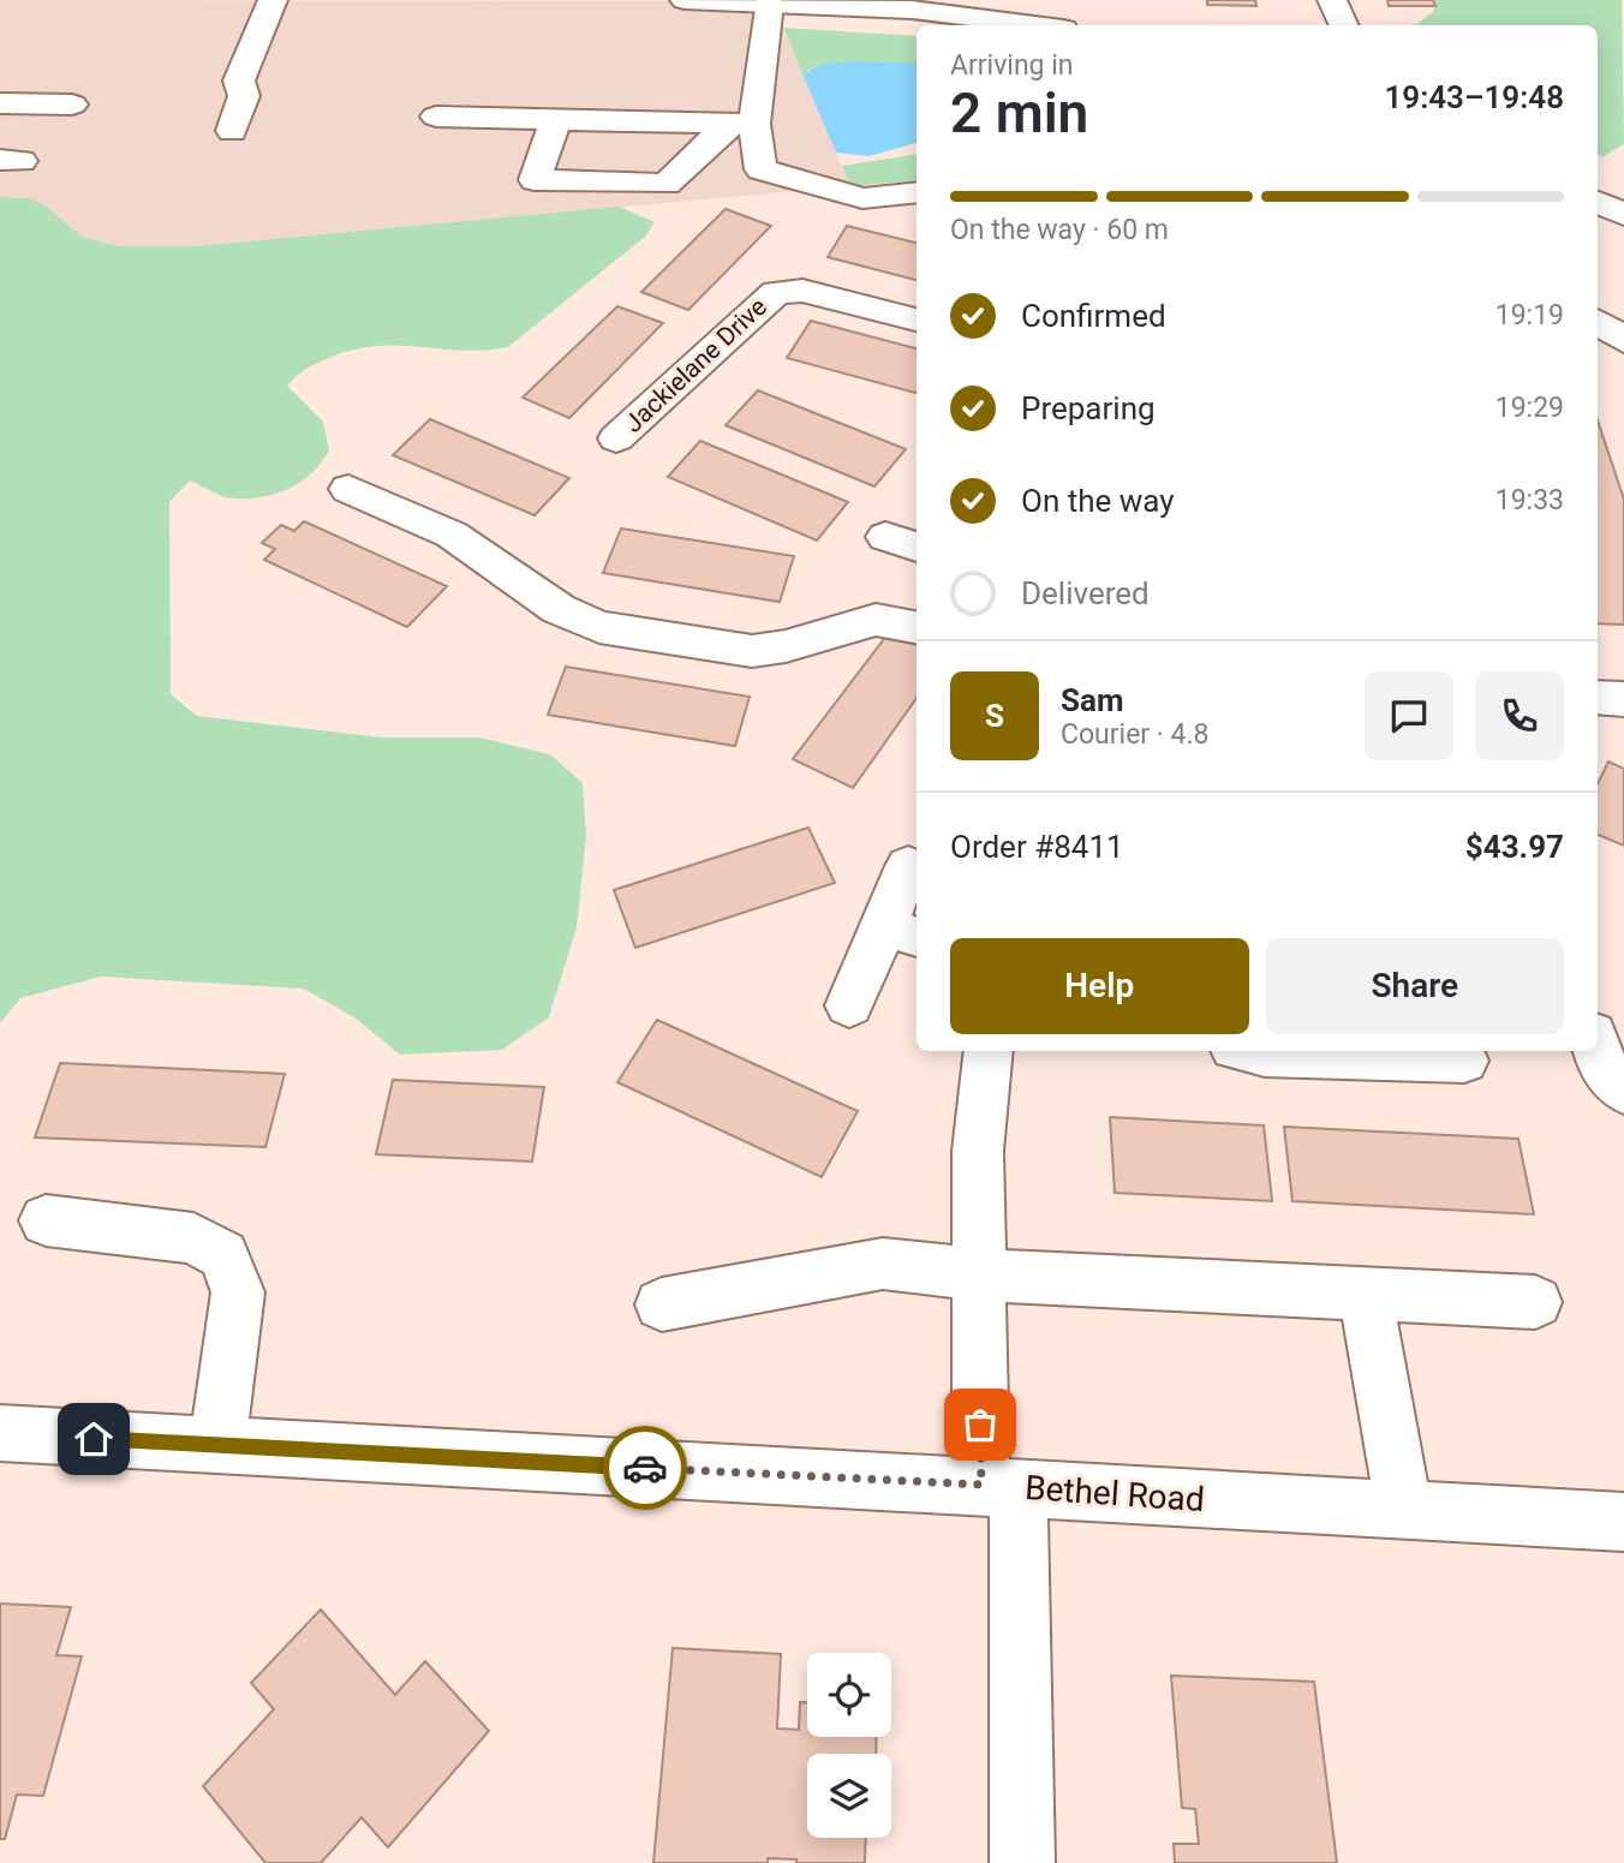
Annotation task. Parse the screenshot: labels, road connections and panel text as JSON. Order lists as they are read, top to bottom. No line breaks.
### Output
{"streets":{"street":["Jackielane Drive","Bethel Road"]},"page":{"heading":["2 min","Arriving in","19:43–19:48"],"panel":["Sam","Courier · 4.8","Order #8411","$43.97"],"bar":"On the way · 60 m","list":[["Confirmed","19:19"],["Preparing","19:29"],["On the way","19:33"],"Delivered"],"round":"S","buttons":["Help","Share"]}}
